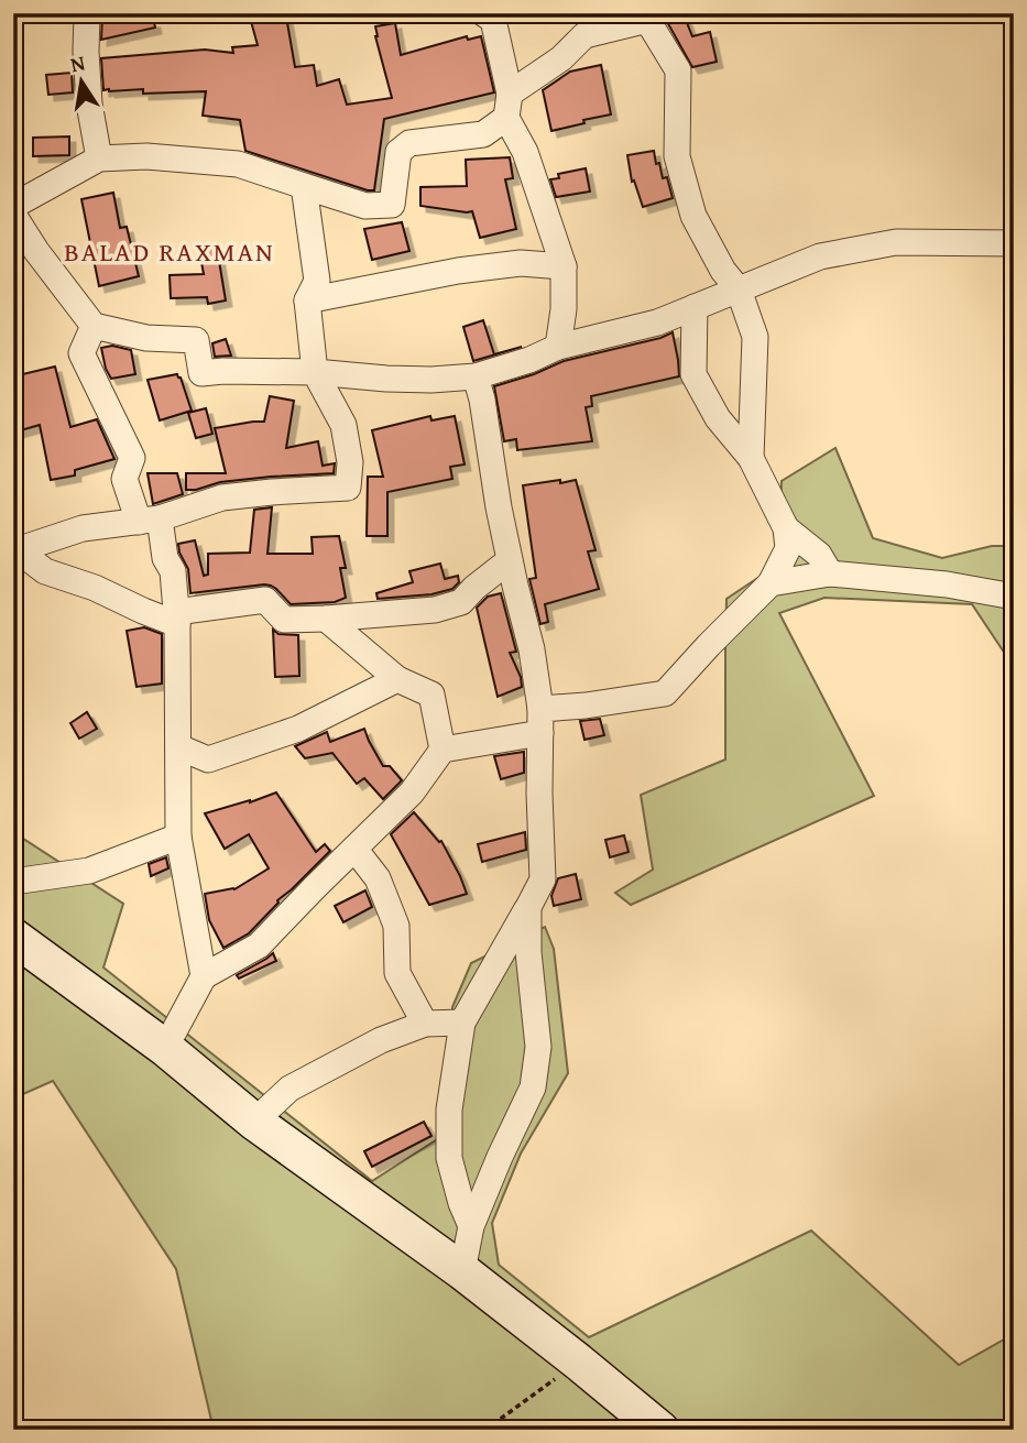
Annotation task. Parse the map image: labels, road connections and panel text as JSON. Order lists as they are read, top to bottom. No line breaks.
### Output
{"districts":["BALAD RAXMAN"],"north":"top"}
